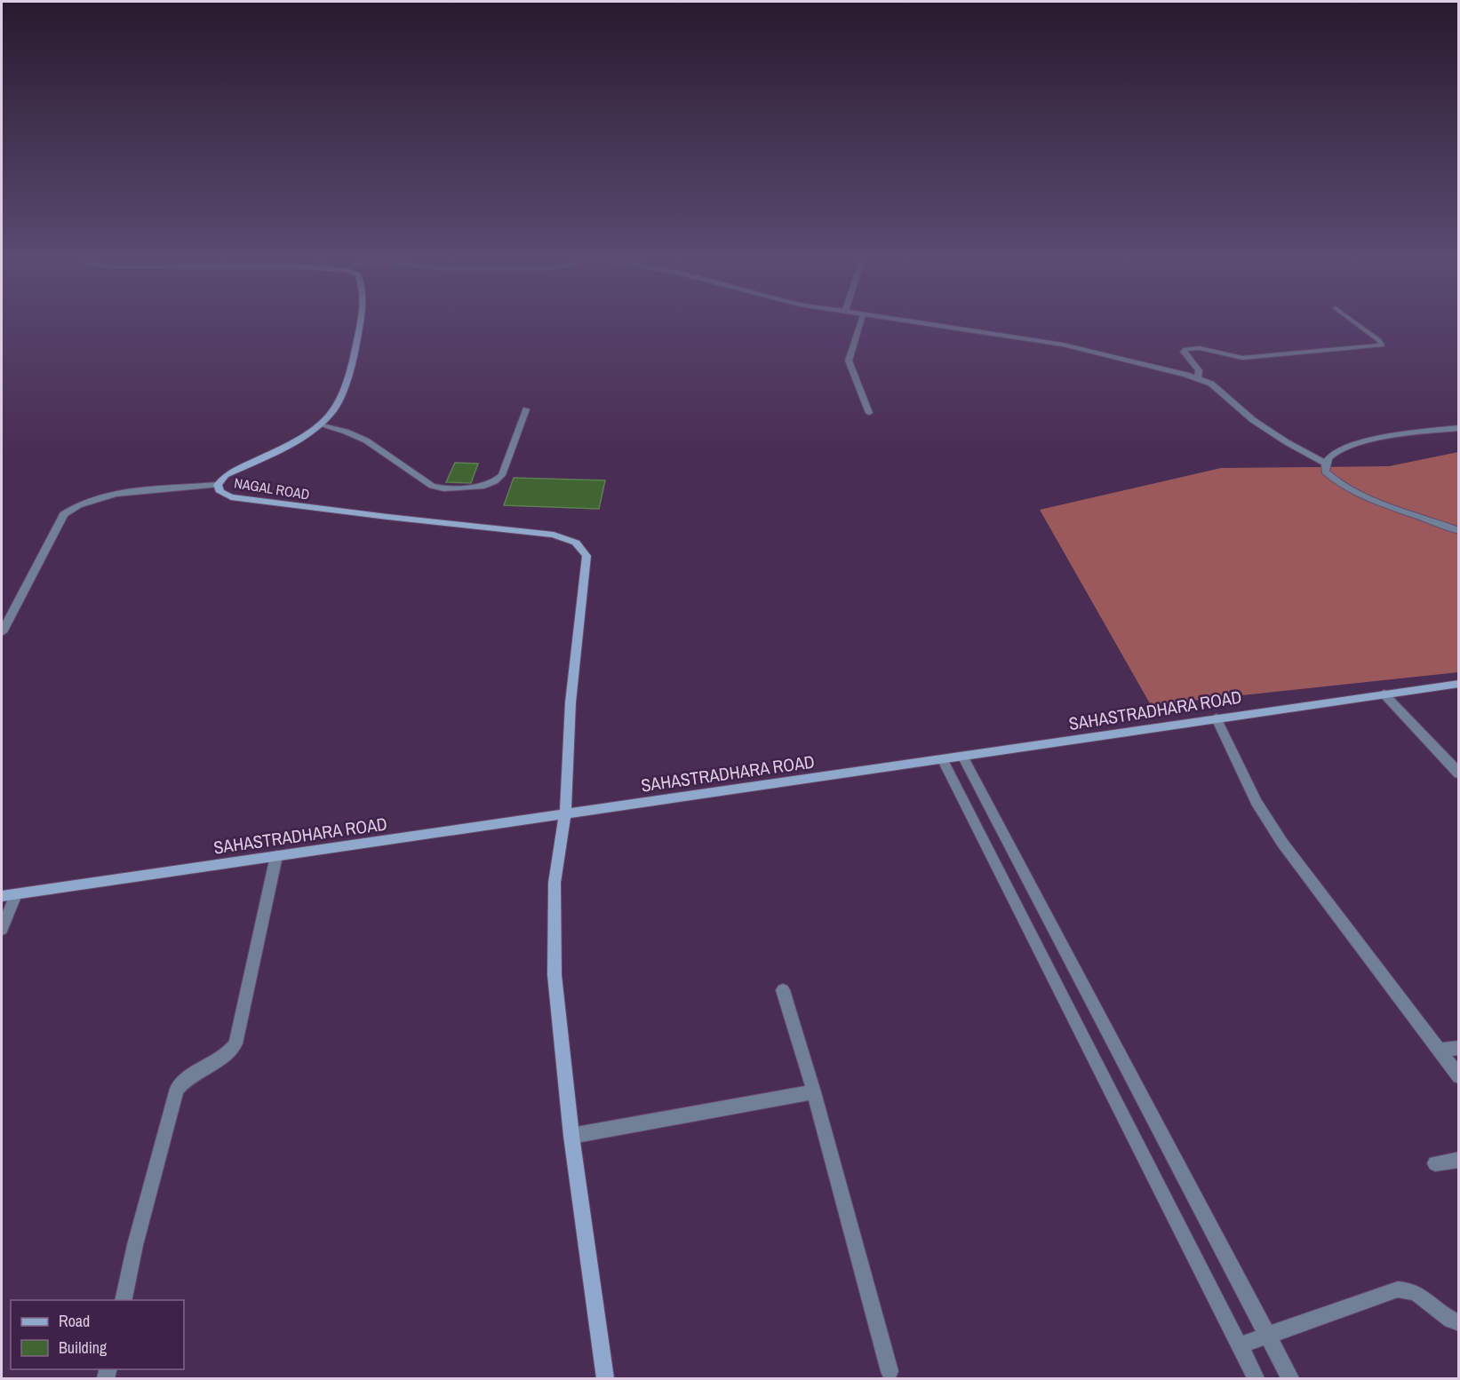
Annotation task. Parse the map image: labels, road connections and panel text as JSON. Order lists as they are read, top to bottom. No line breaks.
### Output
{"streets":{"main road":["NAGAL ROAD","SAHASTRADHARA ROAD"]},"crossings":[["NAGAL ROAD","SAHASTRADHARA ROAD"]],"legend":["Road","Building"]}
